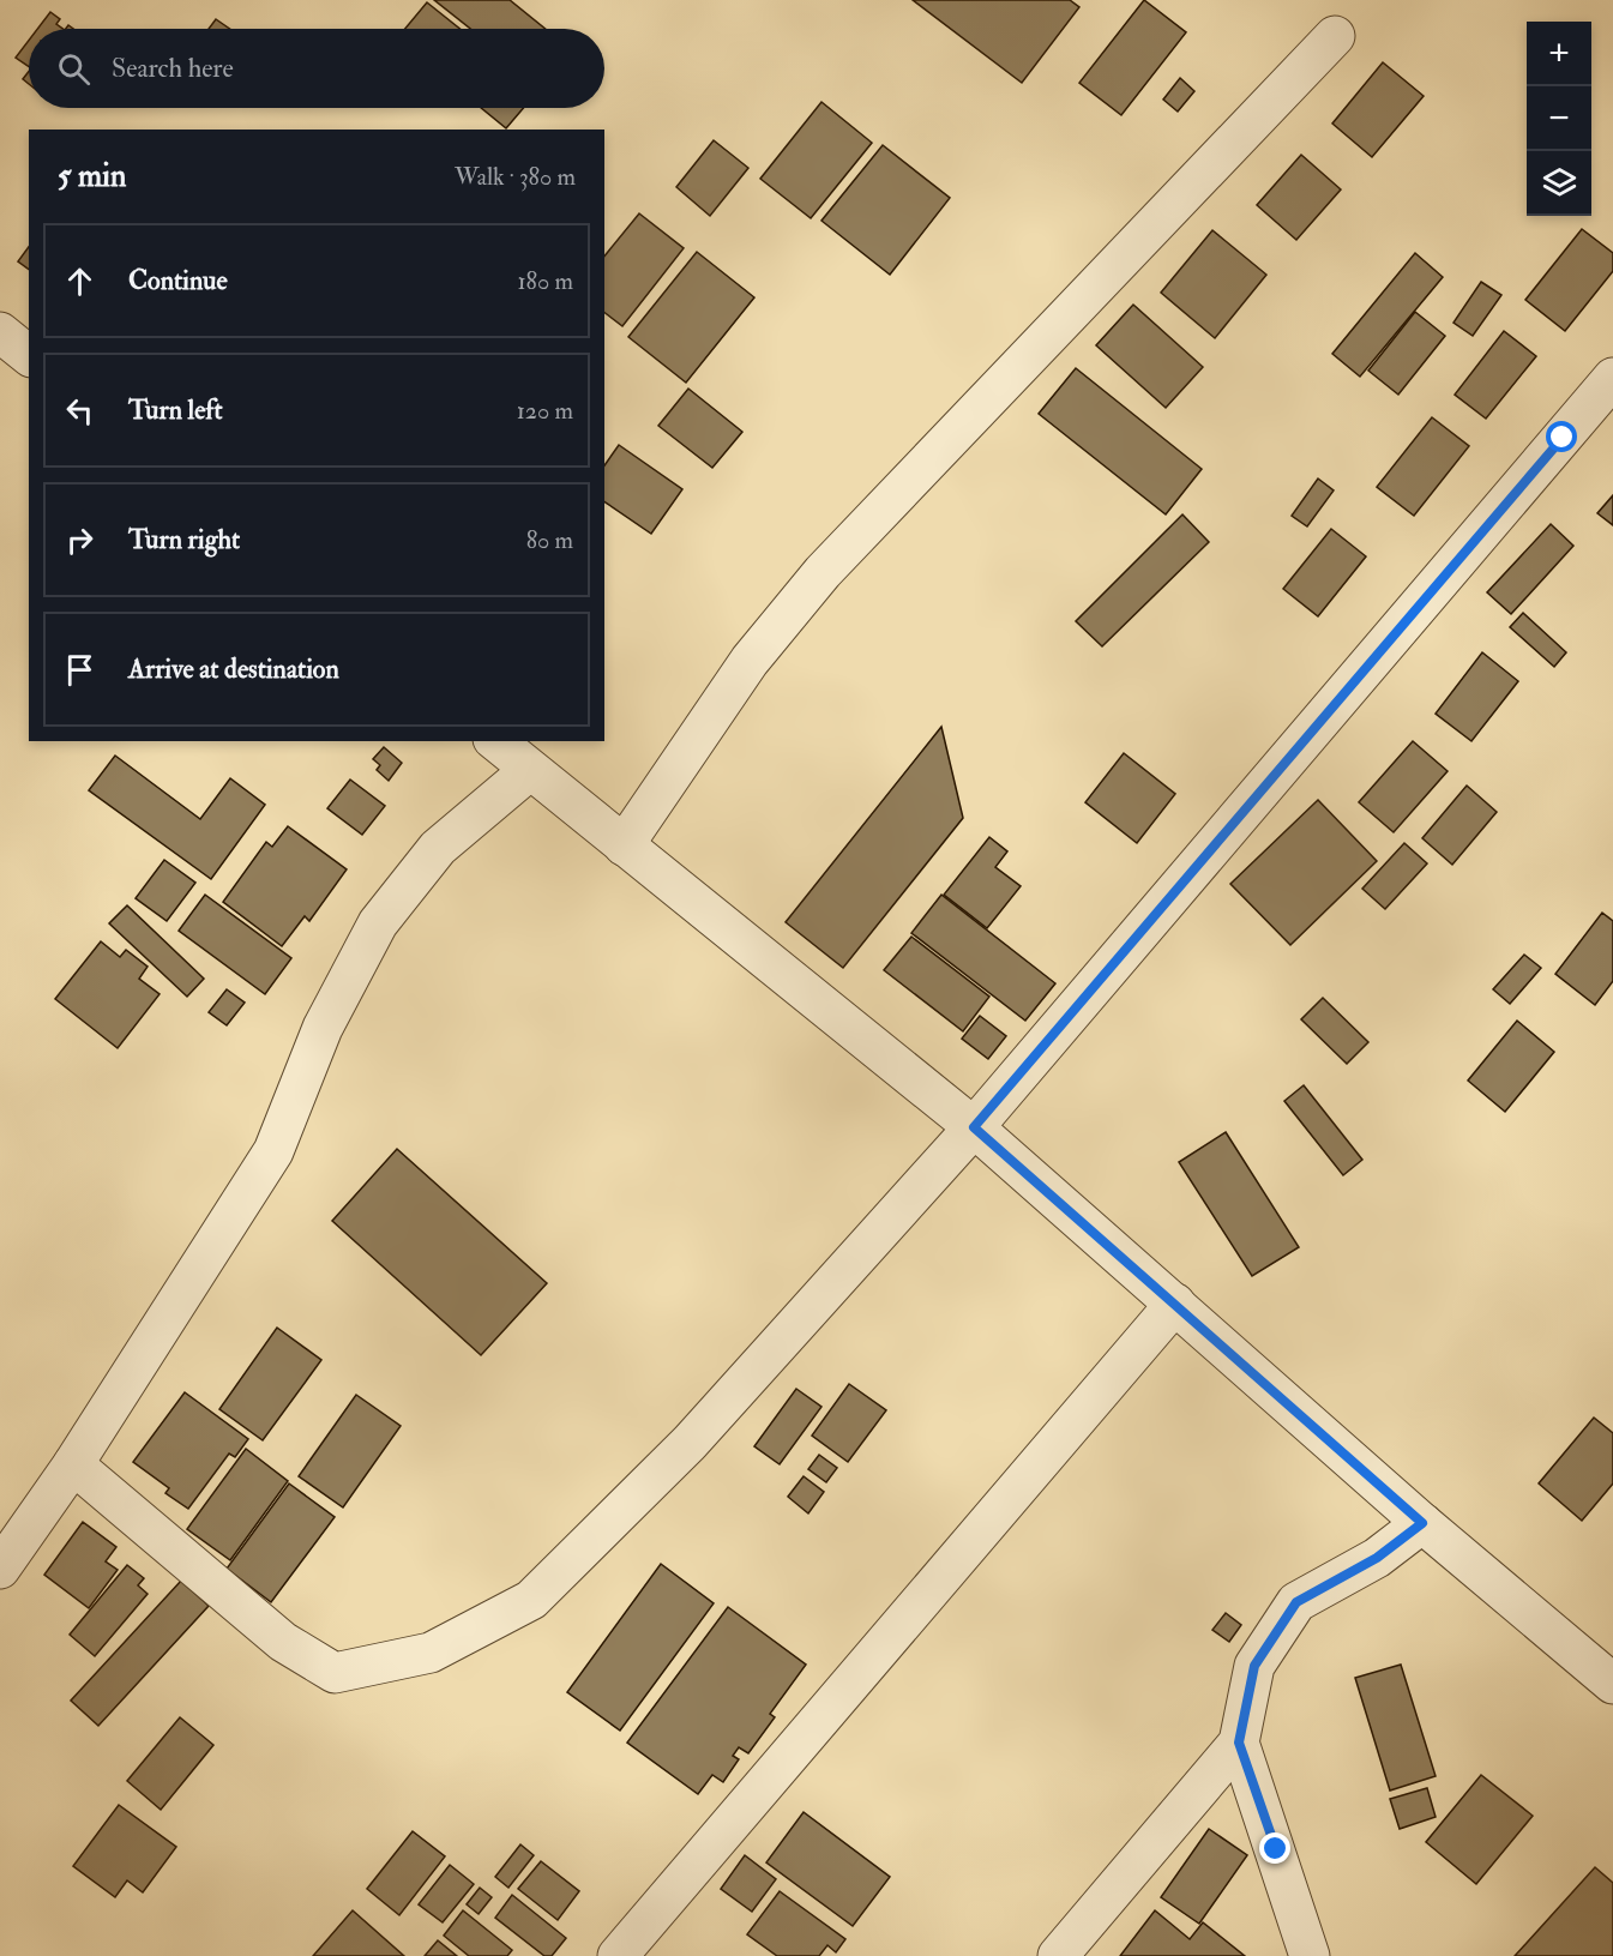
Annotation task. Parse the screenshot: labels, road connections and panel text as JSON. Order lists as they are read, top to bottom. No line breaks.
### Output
{"page":{"map_buttons":["+","−"],"search":"Search here","heading":["5 min","Walk · 380 m"],"list":[["Continue","180 m"],["Turn left","120 m"],["Turn right","80 m"],"Arrive at destination"]}}
